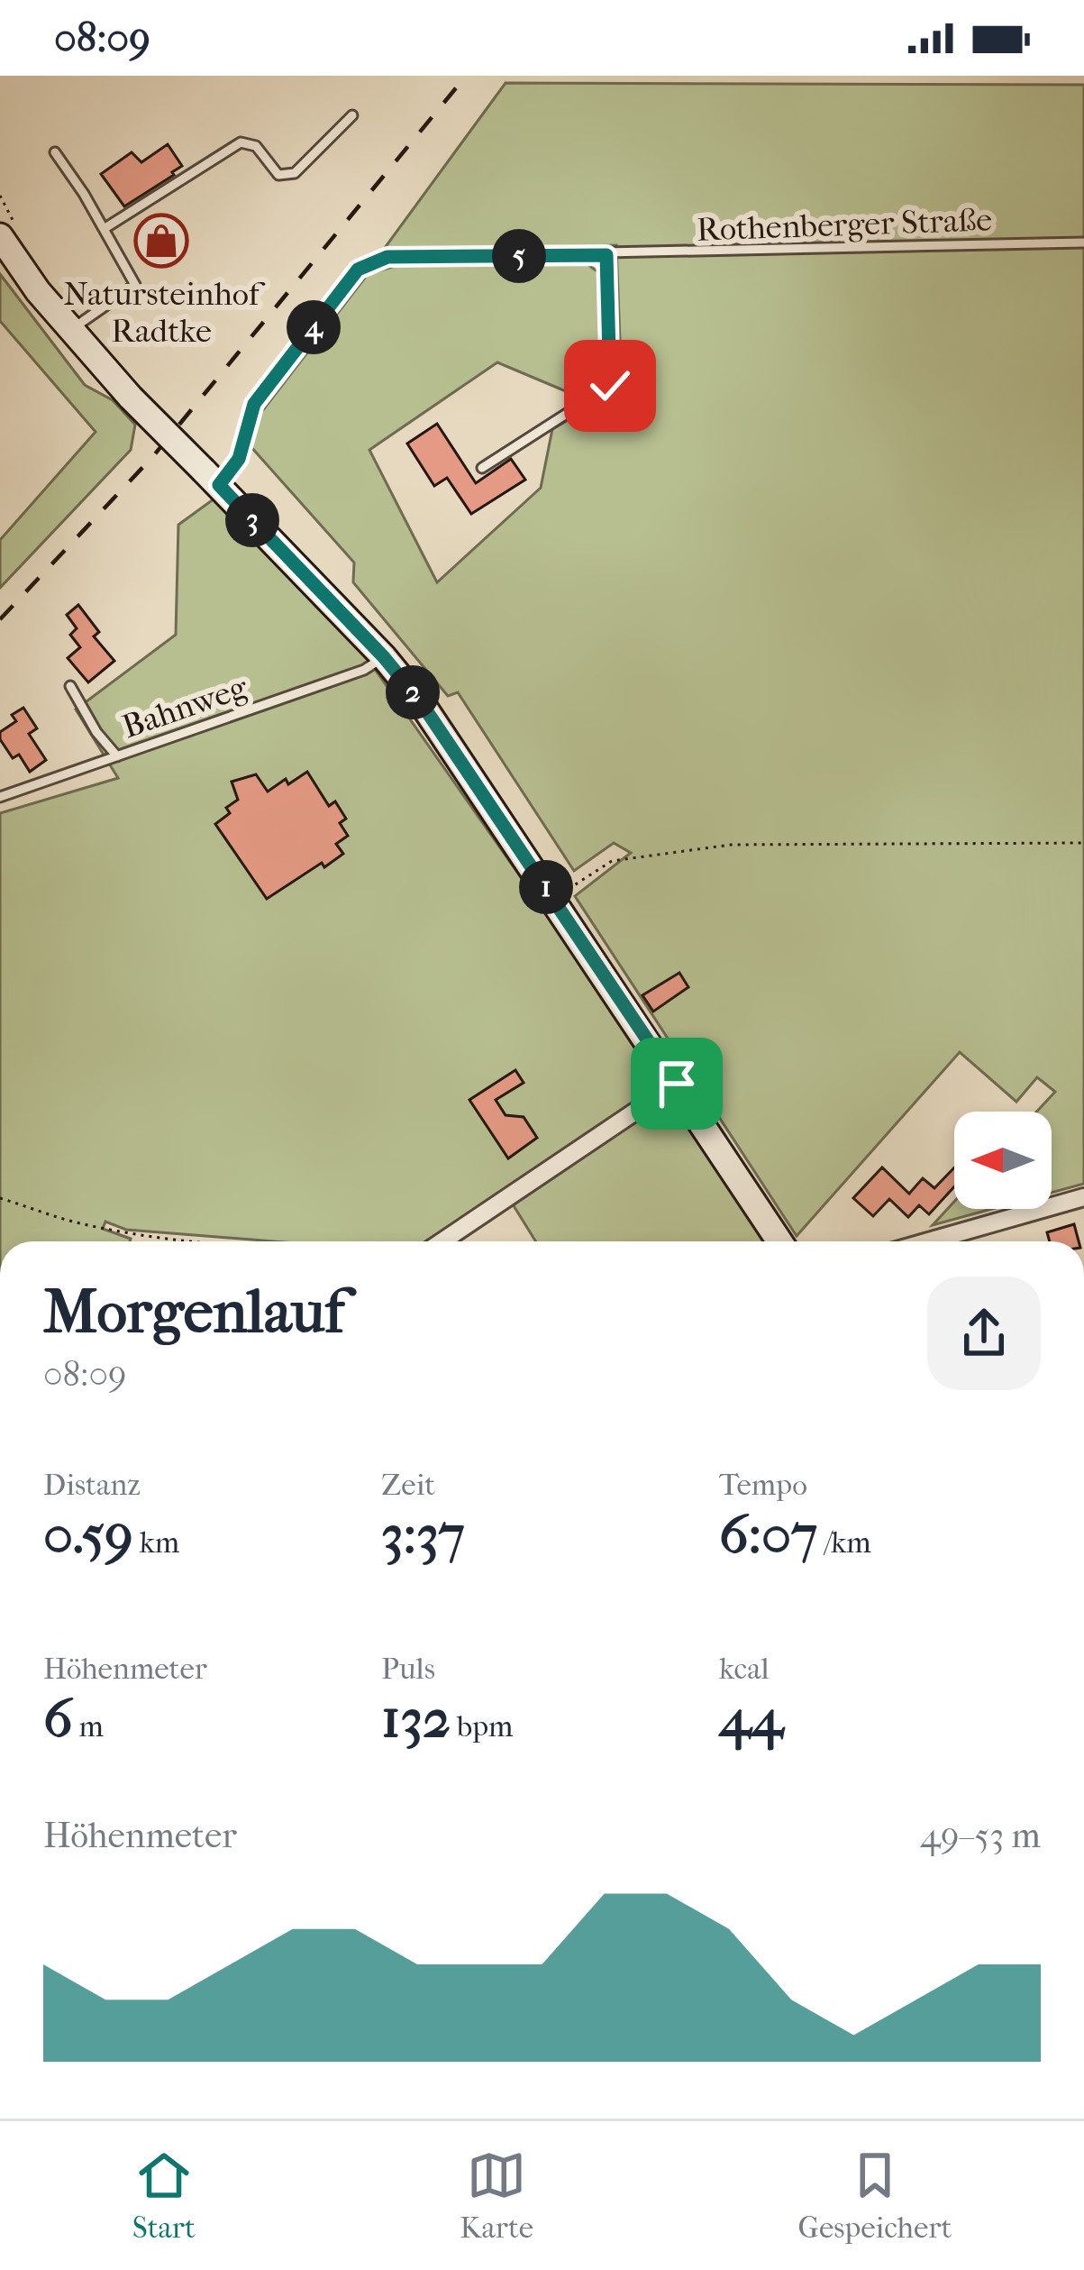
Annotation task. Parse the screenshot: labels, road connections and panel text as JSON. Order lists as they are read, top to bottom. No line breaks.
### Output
{"streets":{"lane":["Rothenberger Straße","Bahnweg"]},"places":{"shop":["Natursteinhof Radtke"]},"north":"left","page":{"status":"08:09","pins":["5","4","3","2","1"],"heading":["Morgenlauf","08:09"],"stats":[["Distanz","0.59 km"],["Zeit","3:37"],["Tempo","6:07 /km"],["Höhenmeter","6 m"],["Puls","132 bpm"],["kcal","44"]],"chart":["Höhenmeter","49–53 m"],"tabs":["Start","Karte","Gespeichert"]}}
